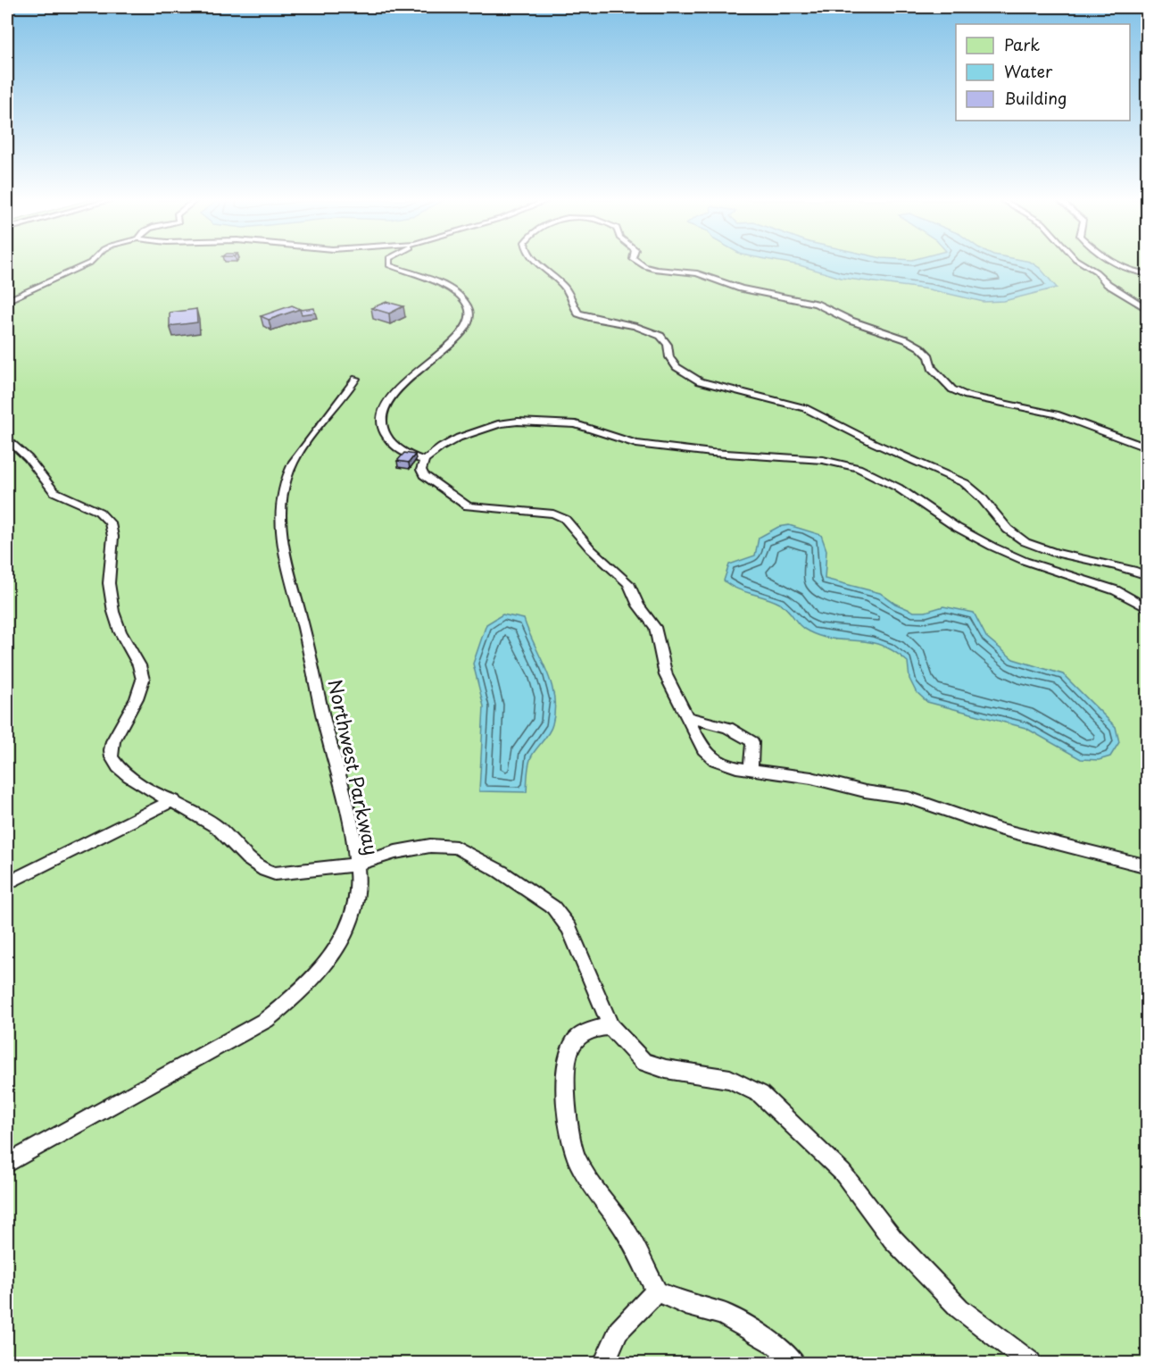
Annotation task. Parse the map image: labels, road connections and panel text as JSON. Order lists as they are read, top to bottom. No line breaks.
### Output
{"streets":{"lane":["Northwest Parkway"]},"legend":["Park","Water","Building"]}
